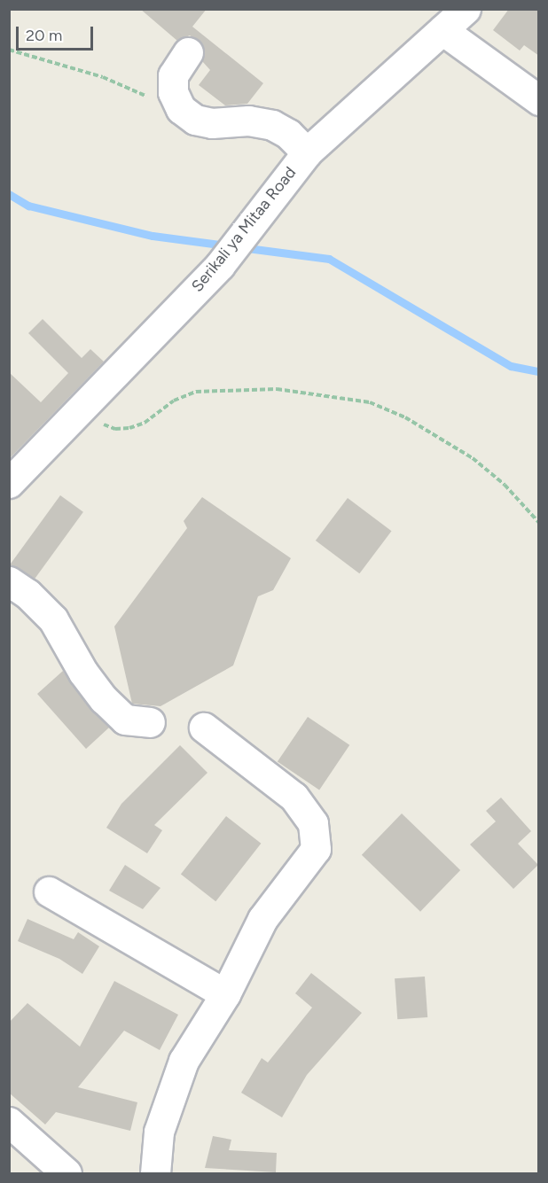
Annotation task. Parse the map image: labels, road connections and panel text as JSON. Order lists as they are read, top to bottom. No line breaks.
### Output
{"streets":{"street":["Serikali ya Mitaa Road"]},"scale_bar":"20 m"}
